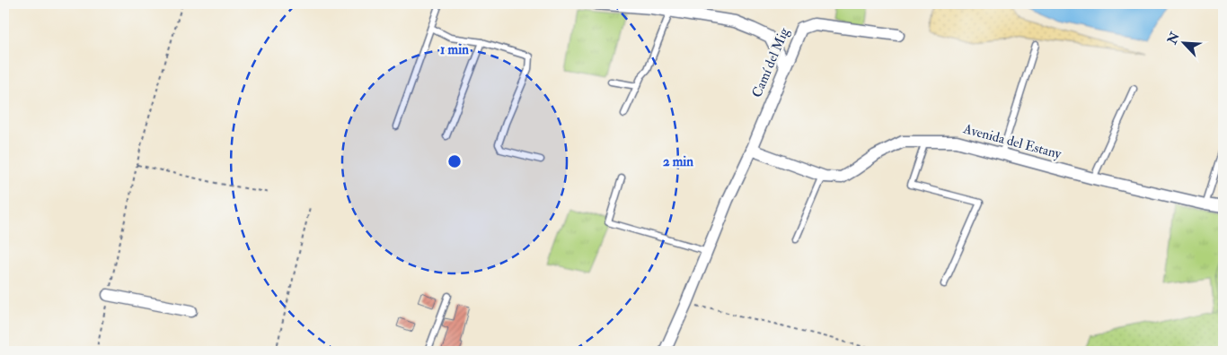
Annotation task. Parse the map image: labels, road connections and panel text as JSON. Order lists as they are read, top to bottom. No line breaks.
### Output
{"streets":{"street":["Camí del Mig","Avenida del Estany"]},"crossings":[["Camí del Mig","Avenida del Estany"]],"north":"top left","rings":["1 min","2 min"]}
